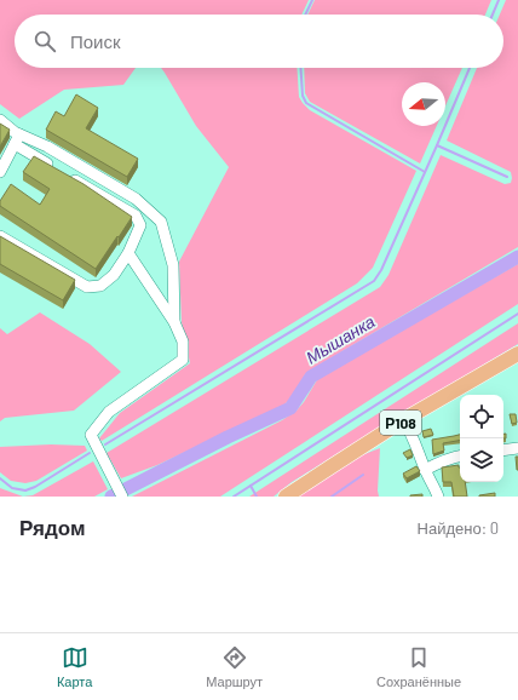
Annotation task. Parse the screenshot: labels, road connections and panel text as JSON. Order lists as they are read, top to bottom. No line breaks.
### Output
{"streets":{"main road":["Р108"]},"water":["Мышанка"],"north":"left","page":{"search":"Поиск","heading":["Рядом","Найдено: 0"],"nav":["Карта","Маршрут","Сохранённые"]}}
